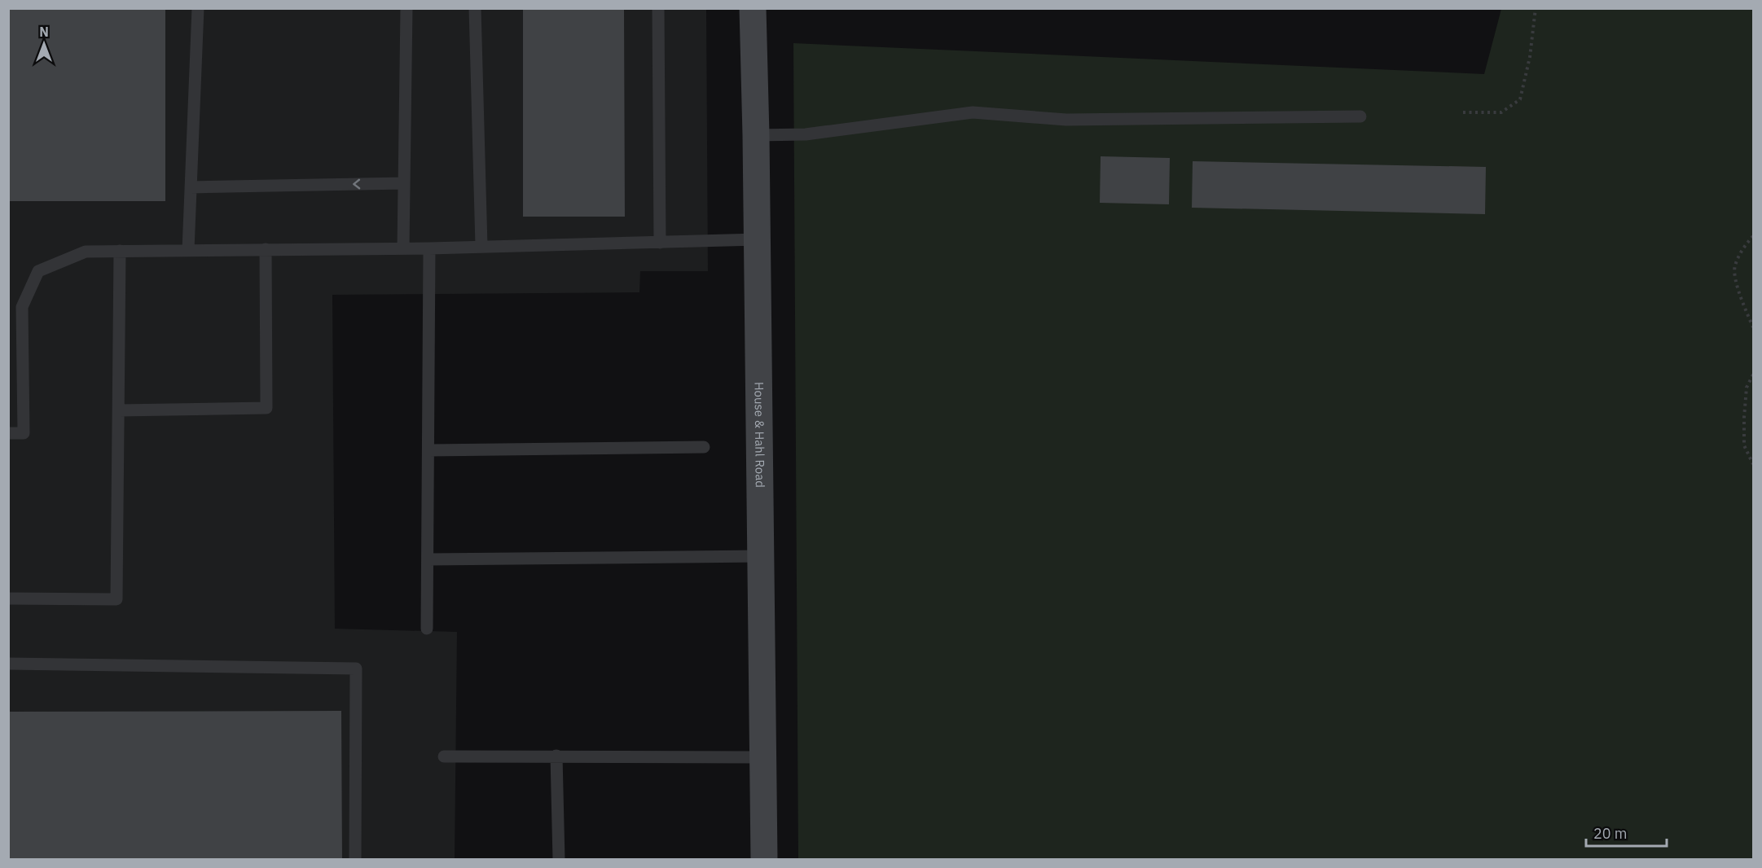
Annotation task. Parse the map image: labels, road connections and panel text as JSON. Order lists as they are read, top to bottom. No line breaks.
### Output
{"streets":{"street":["House & Hahl Road"]},"scale_bar":"20 m","north":"top"}
